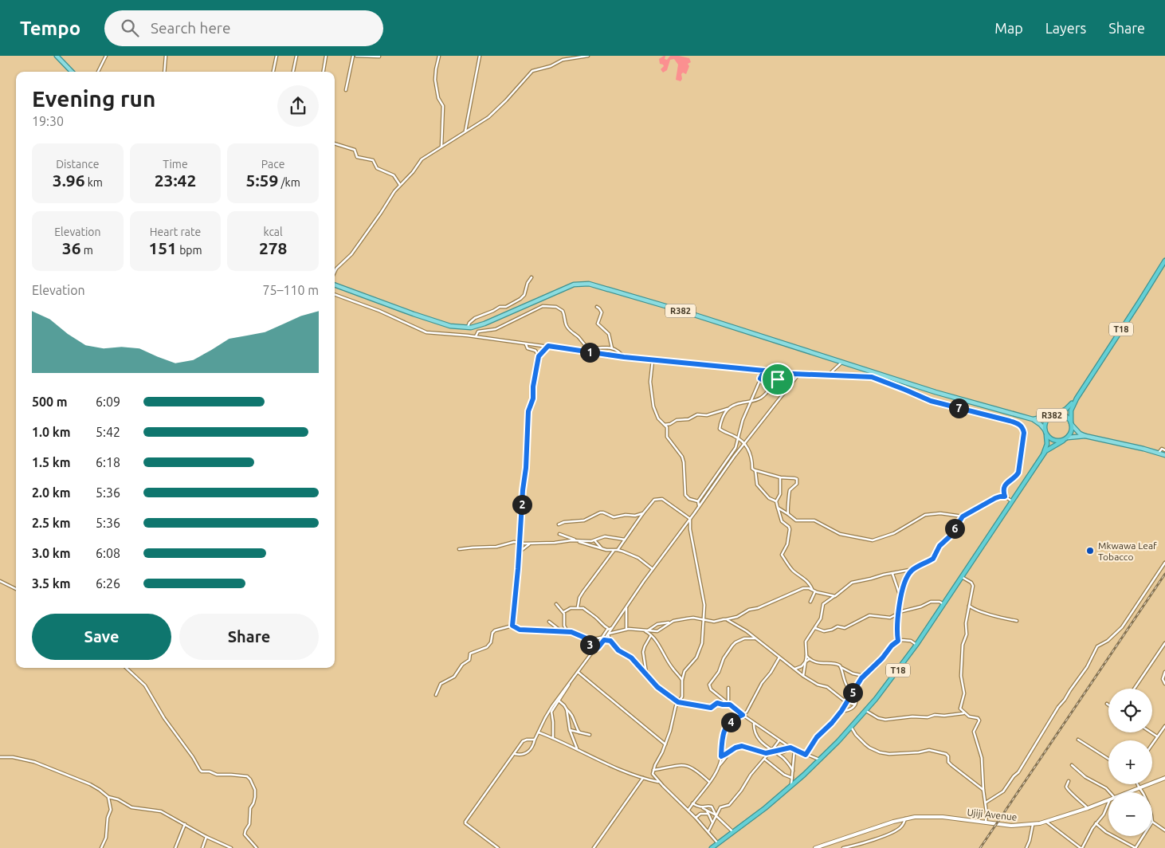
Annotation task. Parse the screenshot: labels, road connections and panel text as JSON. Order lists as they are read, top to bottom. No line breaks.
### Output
{"streets":{"highway":["R382","T18"],"main road":["Ujiji Avenue"]},"crossings":[["R382","T18"]],"places":["Mkwawa Leaf Tobacco"],"page":{"header":"Tempo","search":"Search here","nav":["Map","Layers","Share"],"heading":["Evening run","19:30"],"stats":[["Distance","3.96 km"],["Time","23:42"],["Pace","5:59 /km"],["Elevation","36 m"],["Heart rate","151 bpm"],["kcal","278"]],"chart":["Elevation","75–110 m"],"pins":["1","7","2","6","3","5","4"],"list":[{"name":"500 m","note":"6:09"},{"name":"1.0 km","note":"5:42"},{"name":"1.5 km","note":"6:18"},{"name":"2.0 km","note":"5:36"},{"name":"2.5 km","note":"5:36"},{"name":"3.0 km","note":"6:08"},{"name":"3.5 km","note":"6:26"}],"buttons":["Save","Share"],"map_buttons":["+","−"]}}
